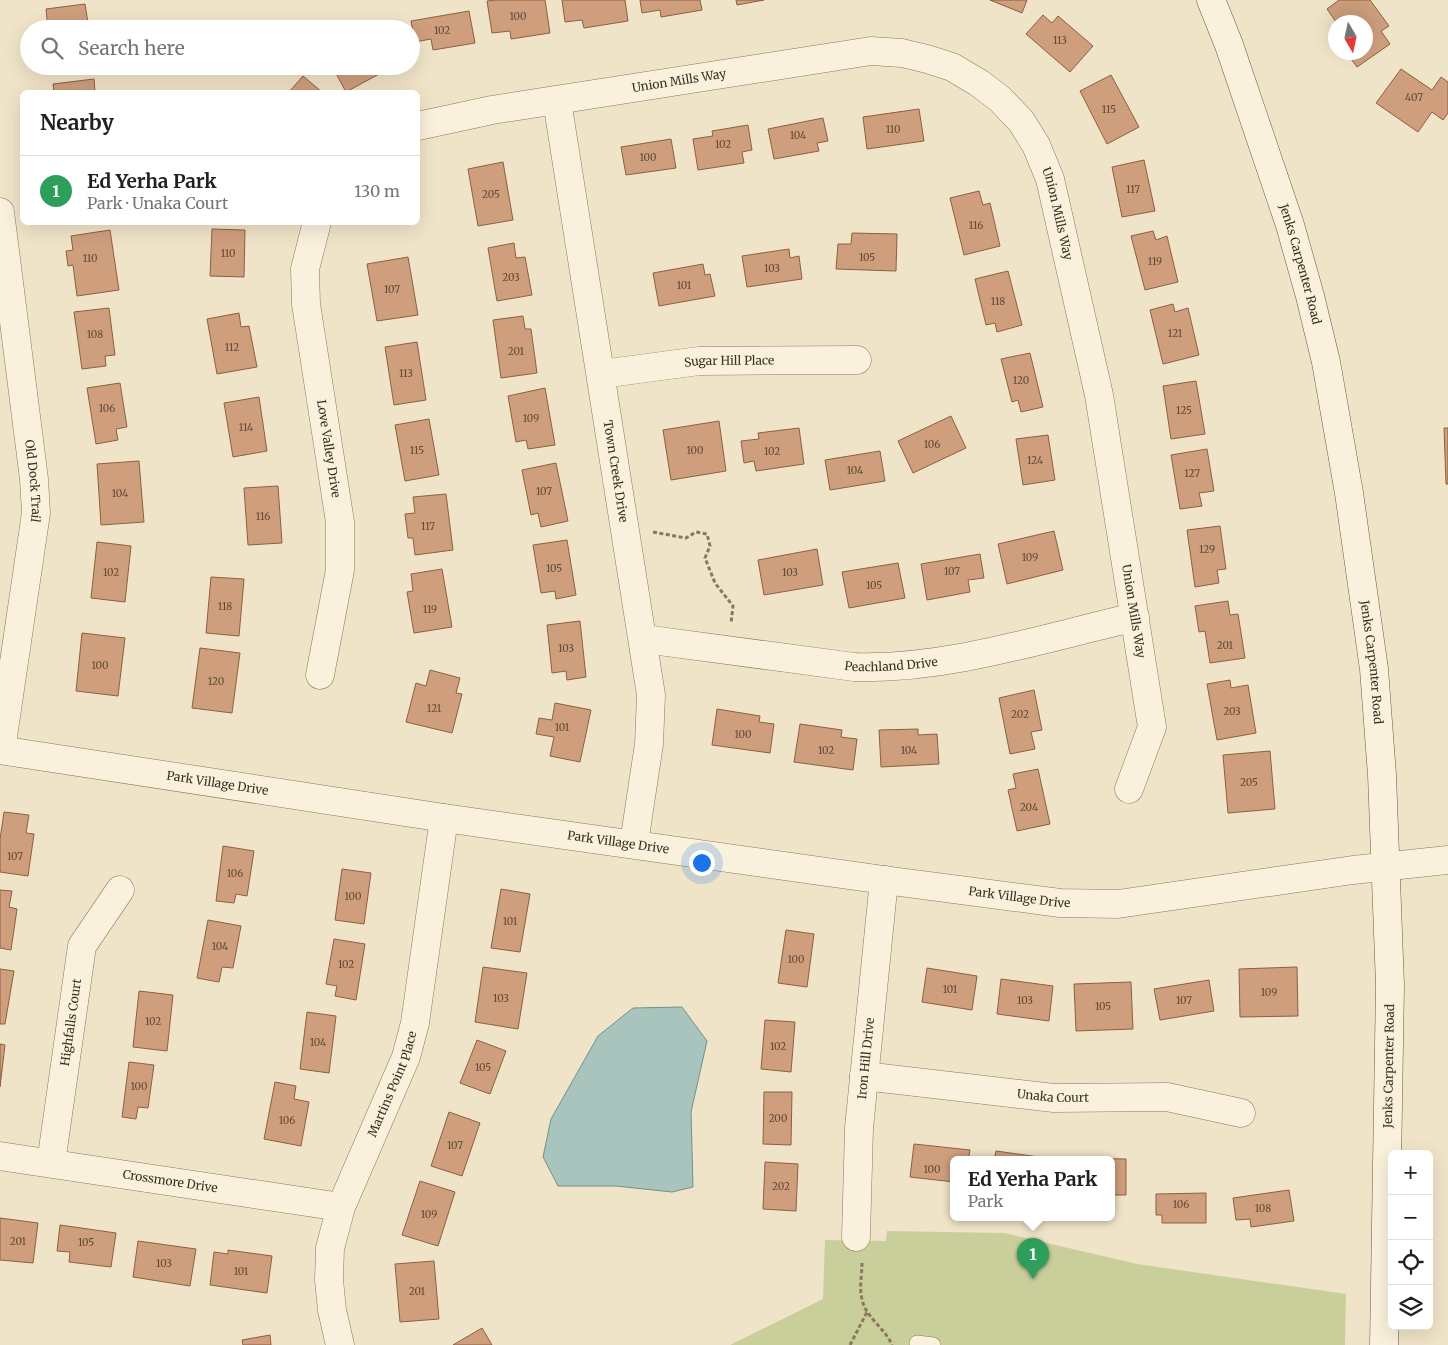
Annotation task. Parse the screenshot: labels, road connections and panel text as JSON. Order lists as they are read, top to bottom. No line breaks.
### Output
{"streets":{"street":["Union Mills Way","Jenks Carpenter Road","Sugar Hill Place","Love Valley Drive","Town Creek Drive","Old Dock Trail","Peachland Drive","Park Village Drive","Highfalls Court","Iron Hill Drive","Martins Point Place","Unaka Court","Crossmore Drive"]},"crossings":[["Union Mills Way","Town Creek Drive"],["Union Mills Way","Peachland Drive"],["Jenks Carpenter Road","Park Village Drive"],["Sugar Hill Place","Town Creek Drive"],["Town Creek Drive","Peachland Drive"],["Town Creek Drive","Park Village Drive"],["Old Dock Trail","Park Village Drive"],["Park Village Drive","Iron Hill Drive"],["Park Village Drive","Martins Point Place"],["Highfalls Court","Crossmore Drive"],["Iron Hill Drive","Unaka Court"],["Martins Point Place","Crossmore Drive"]],"house_numbers":["100","102","113","407","115","110","104","102","100","117","205","116","110","105","110","119","103","203","101","107","118","121","108","112","201","113","120","106","125","109","114","106","115","100","102","124","104","127","107","104","116","117","129","109","105","107","102","103","105","118","119","201","103","100","120","121","203","202","101","100","102","104","205","204","107","106","100","101","104","100","102","101","109","103","103","107","105","102","104","102","105","100","200","106","107","100","202","106","108","109","201","105","103","101","201"],"north":"bottom","page":{"search":"Search here","heading":"Nearby","list":[{"mark":"1","name":"Ed Yerha Park","note":"Park · Unaka Court","value":"130 m"}],"map_buttons":["+","−"],"popup":["Ed Yerha Park","Park"],"pins":"1"}}
